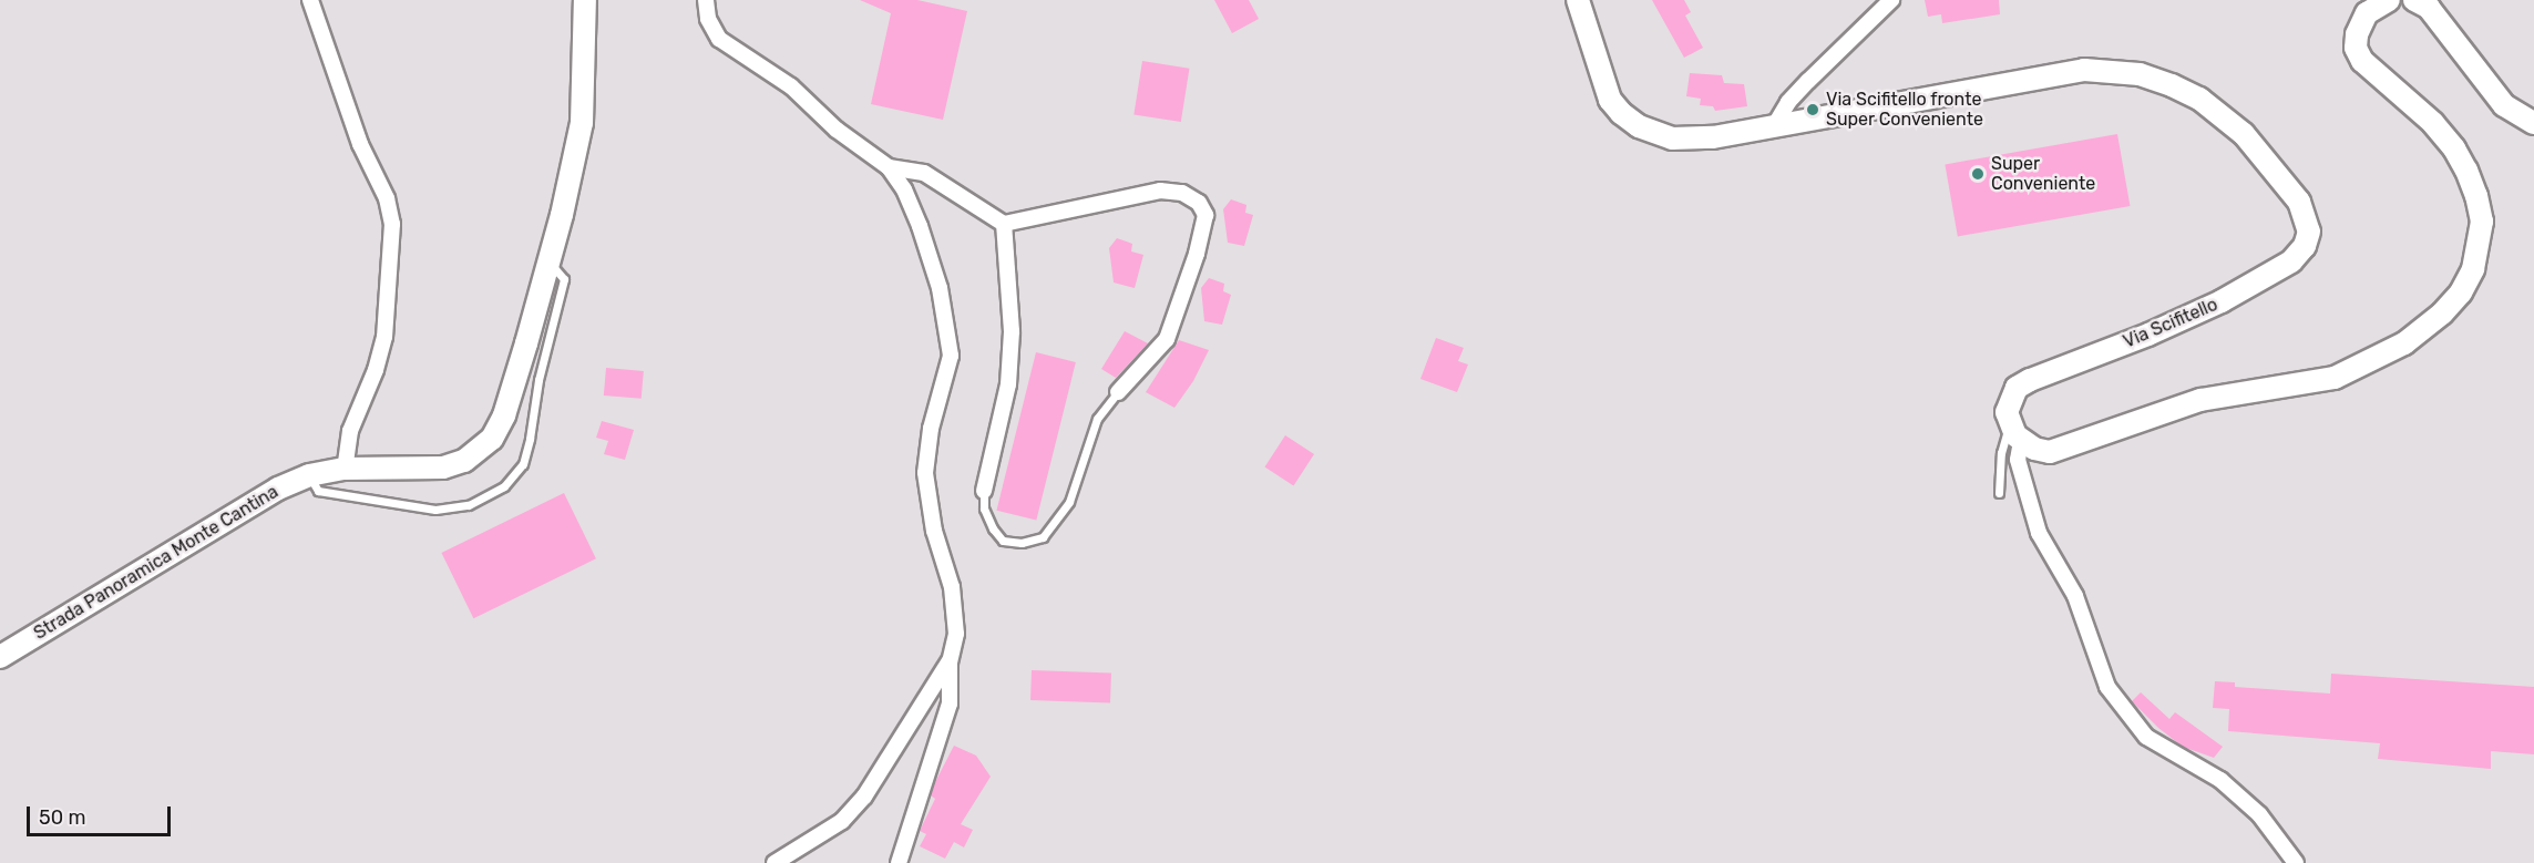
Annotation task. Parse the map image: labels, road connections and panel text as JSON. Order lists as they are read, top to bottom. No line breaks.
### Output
{"streets":{"main road":["Via Scifitello","Strada Panoramica Monte Cantina"]},"places":["Via Scifitello fronte Super Conveniente","Super Conveniente"],"scale_bar":"50 m"}
